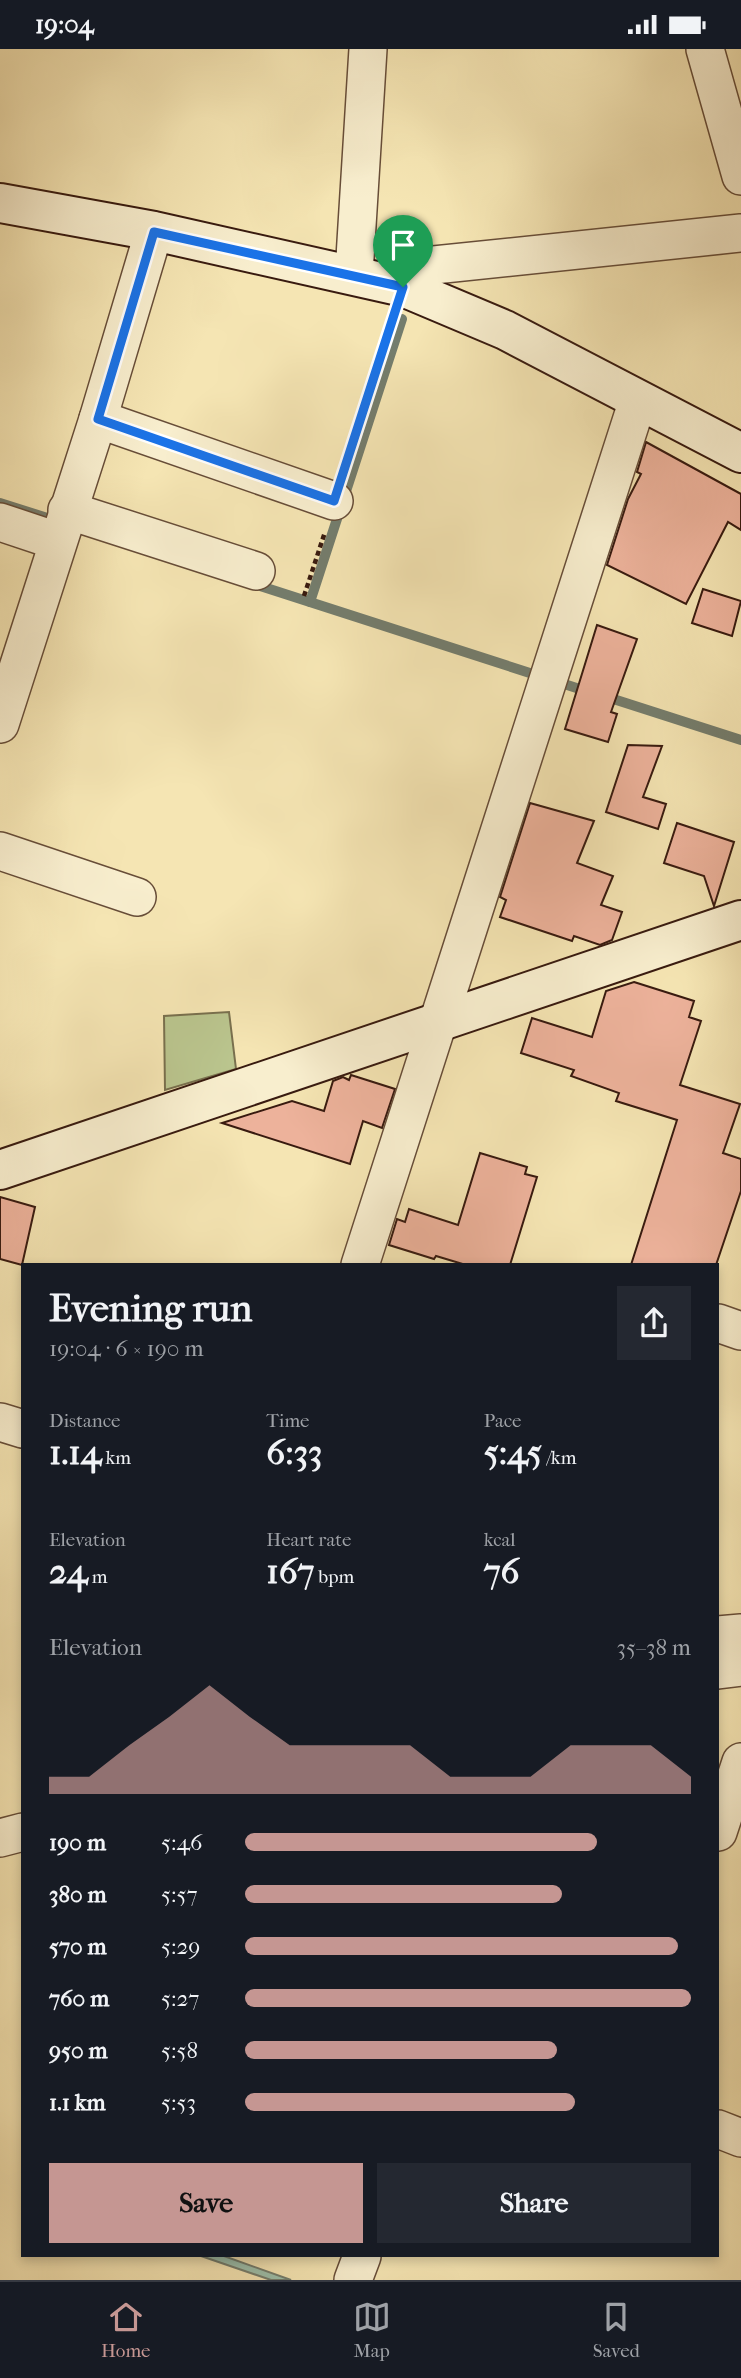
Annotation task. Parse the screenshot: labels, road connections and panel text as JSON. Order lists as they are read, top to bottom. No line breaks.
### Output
{"page":{"status":"19:04","heading":["Evening run","19:04 · 6 × 190 m"],"stats":[["Distance","1.14 km"],["Time","6:33"],["Pace","5:45 /km"],["Elevation","24 m"],["Heart rate","167 bpm"],["kcal","76"]],"chart":["Elevation","35–38 m"],"list":[{"name":"190 m","note":"5:46"},{"name":"380 m","note":"5:57"},{"name":"570 m","note":"5:29"},{"name":"760 m","note":"5:27"},{"name":"950 m","note":"5:58"},{"name":"1.1 km","note":"5:53"}],"buttons":["Save","Share"],"tabs":["Home","Map","Saved"]}}
